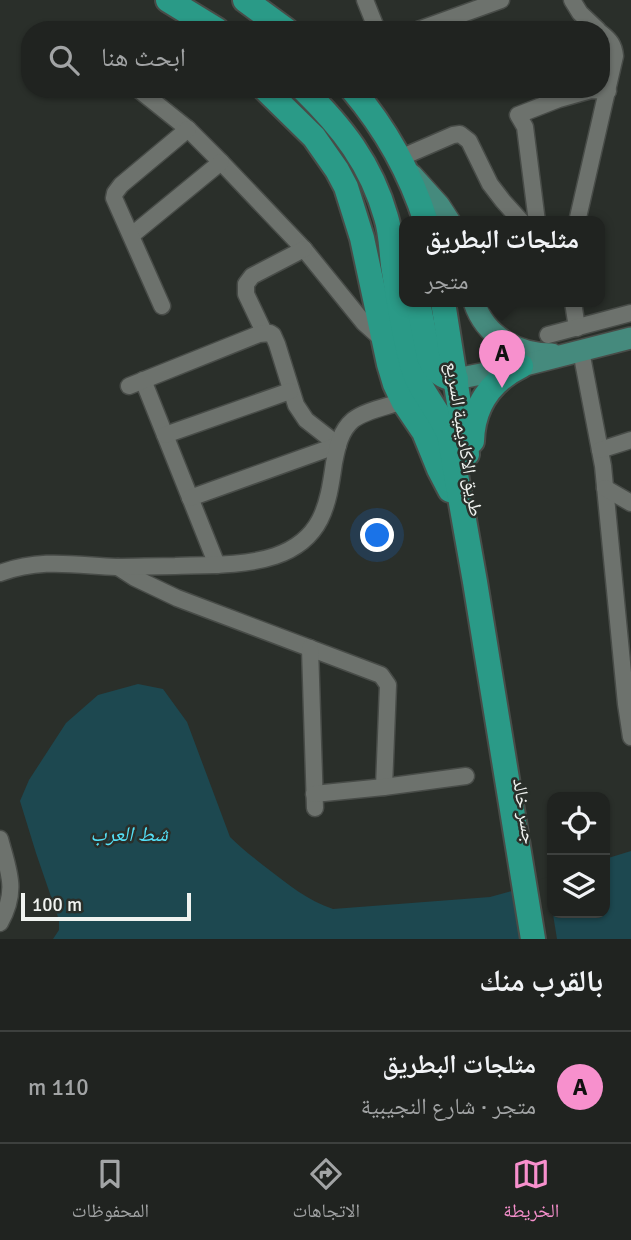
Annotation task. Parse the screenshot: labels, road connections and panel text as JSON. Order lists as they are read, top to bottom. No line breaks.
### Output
{"streets":{"highway":["طريق الاكاديمية السريع","جسر خالد"]},"water":["شط العرب"],"scale_bar":"100 m","page":{"search":"ابحث هنا","popup":["مثلجات البطريق","متجر"],"pins":"A","scale":"100 m","heading":"بالقرب منك","list":[{"mark":"A","name":"مثلجات البطريق","note":"متجر · شارع النجيبية","value":"110 m"}],"nav":["الخريطة","الاتجاهات","المحفوظات"]}}
